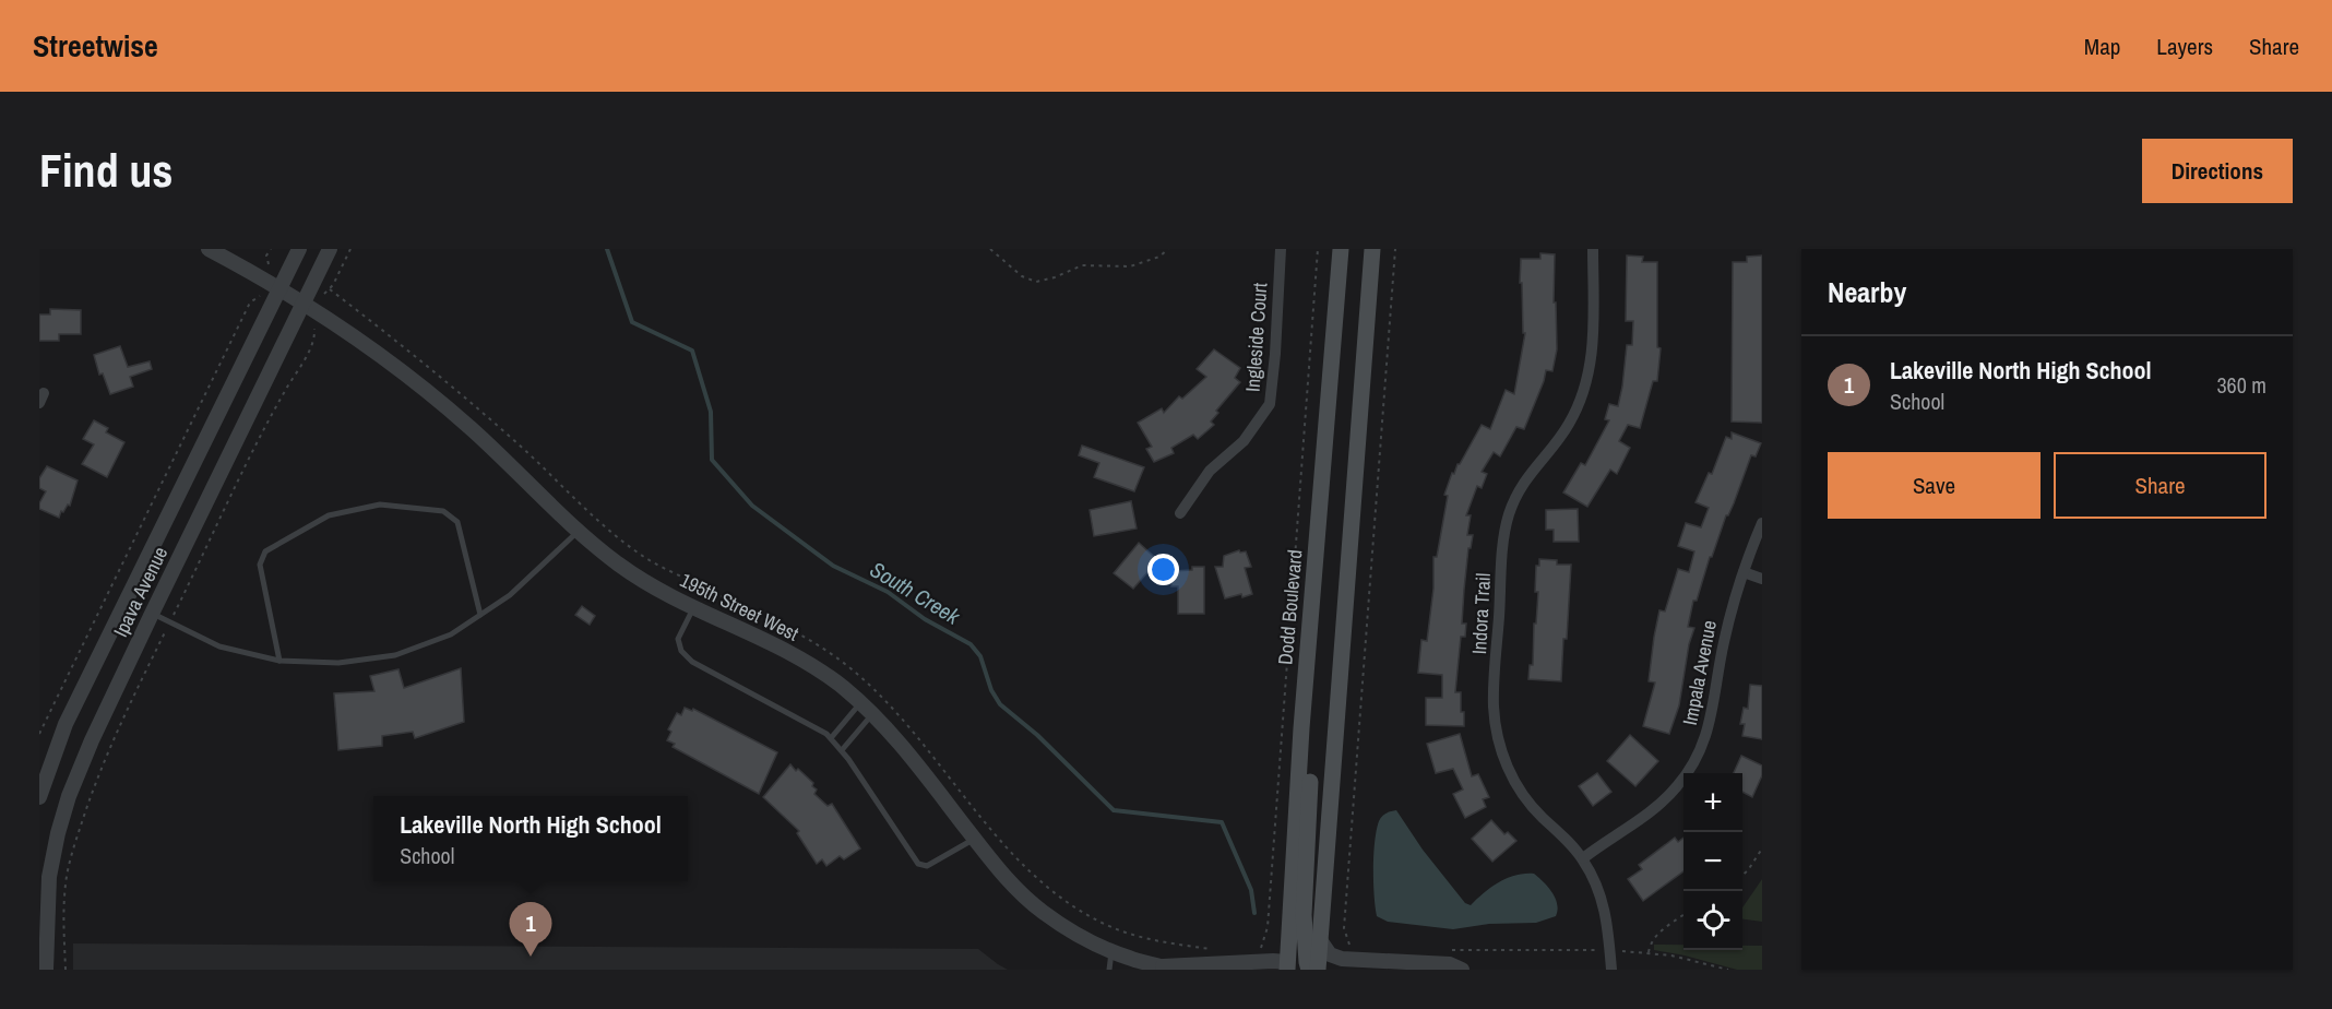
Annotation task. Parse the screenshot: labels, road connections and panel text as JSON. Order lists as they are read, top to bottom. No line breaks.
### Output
{"streets":{"main road":["Dodd Boulevard"],"street":["Ingleside Court","Ipava Avenue","195th Street West","Indora Trail","Impala Avenue"]},"crossings":[["Ipava Avenue","195th Street West"],["195th Street West","Dodd Boulevard"],["Indora Trail","Impala Avenue"]],"water":["South Creek"],"page":{"header":"Streetwise","nav":["Map","Layers","Share"],"buttons":["Directions",["Save","Share"]],"title":"Find us","heading":"Nearby","list":[{"mark":"1","name":"Lakeville North High School","note":"School","value":"360 m"}],"map_buttons":["+","−"],"popup":["Lakeville North High School","School"],"pins":"1"}}
